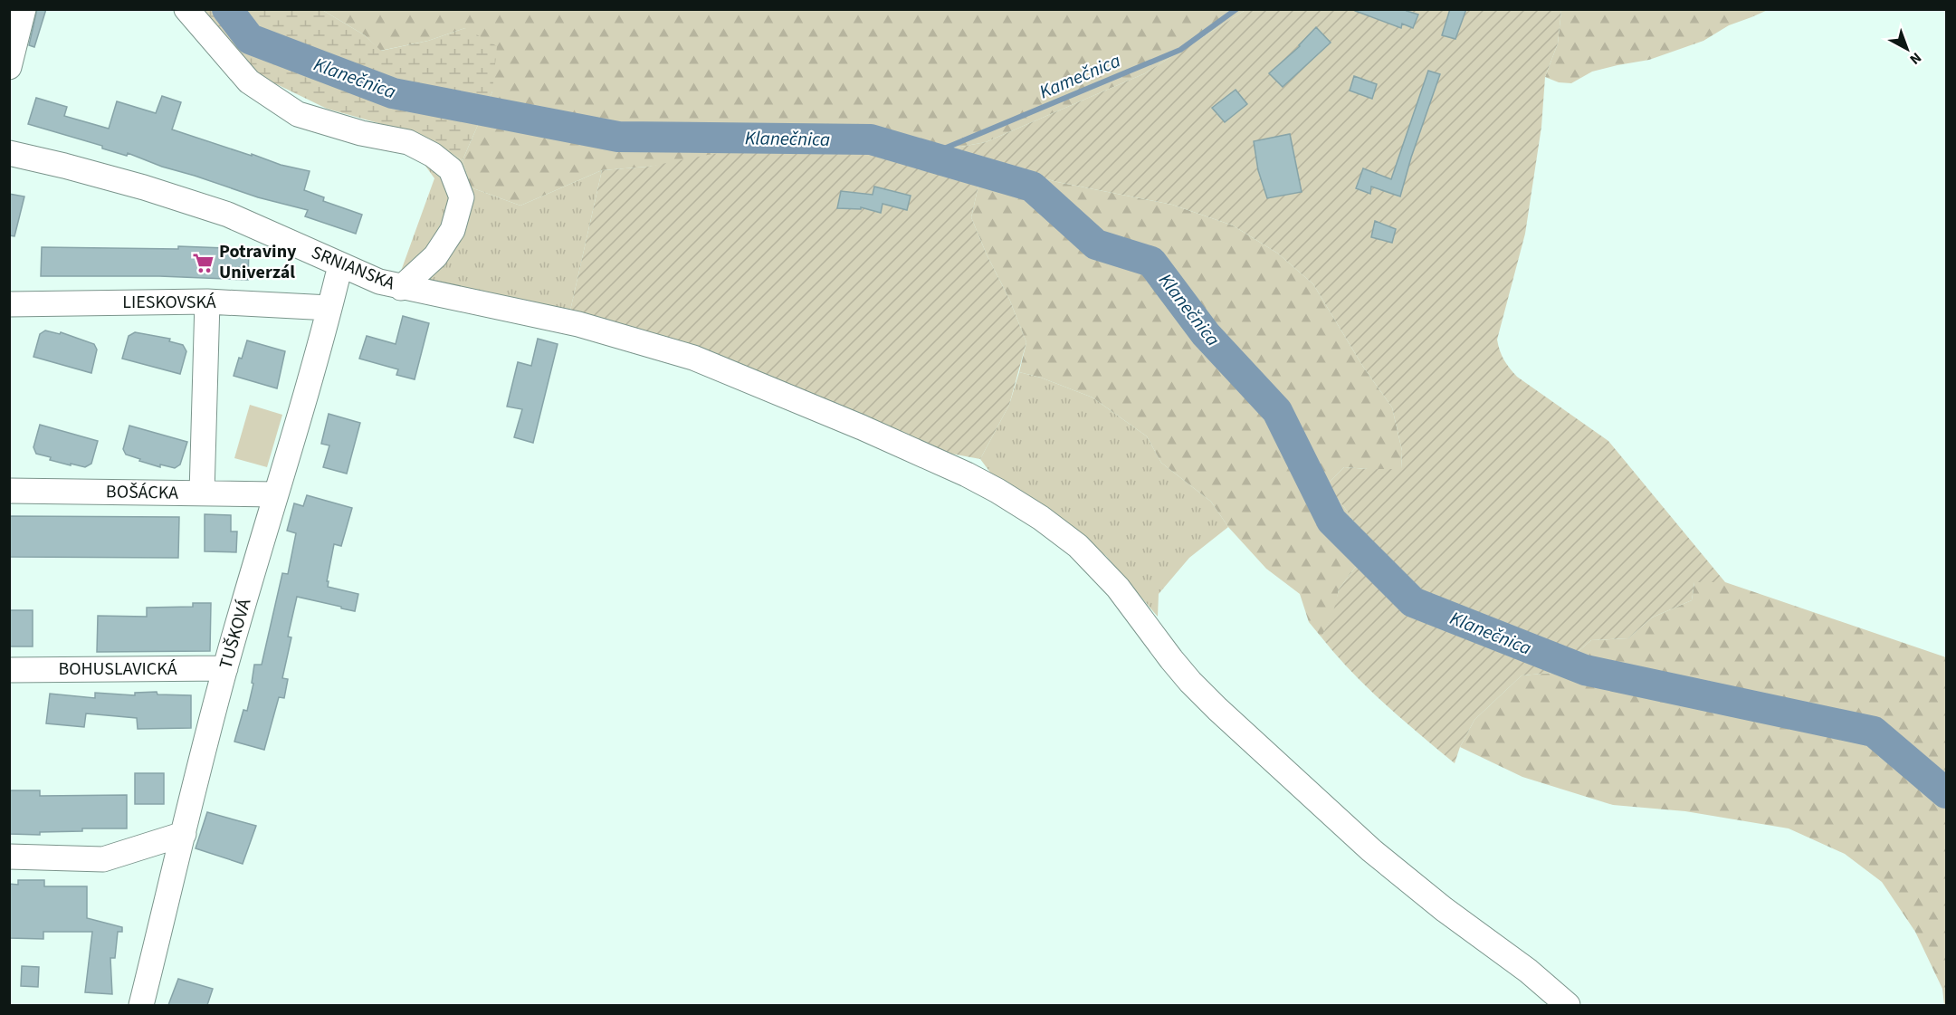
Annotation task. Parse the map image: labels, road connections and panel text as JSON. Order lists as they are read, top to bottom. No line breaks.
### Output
{"streets":{"street":["SRNIANSKA","LIESKOVSKÁ","BOŠÁCKA","TUŠKOVÁ","BOHUSLAVICKÁ"]},"crossings":[["SRNIANSKA","TUŠKOVÁ"],["LIESKOVSKÁ","TUŠKOVÁ"],["BOŠÁCKA","TUŠKOVÁ"],["TUŠKOVÁ","BOHUSLAVICKÁ"]],"water":["Kamečnica","Klanečnica"],"places":{"supermarket":["Potraviny Univerzál"]},"north":"bottom right"}
